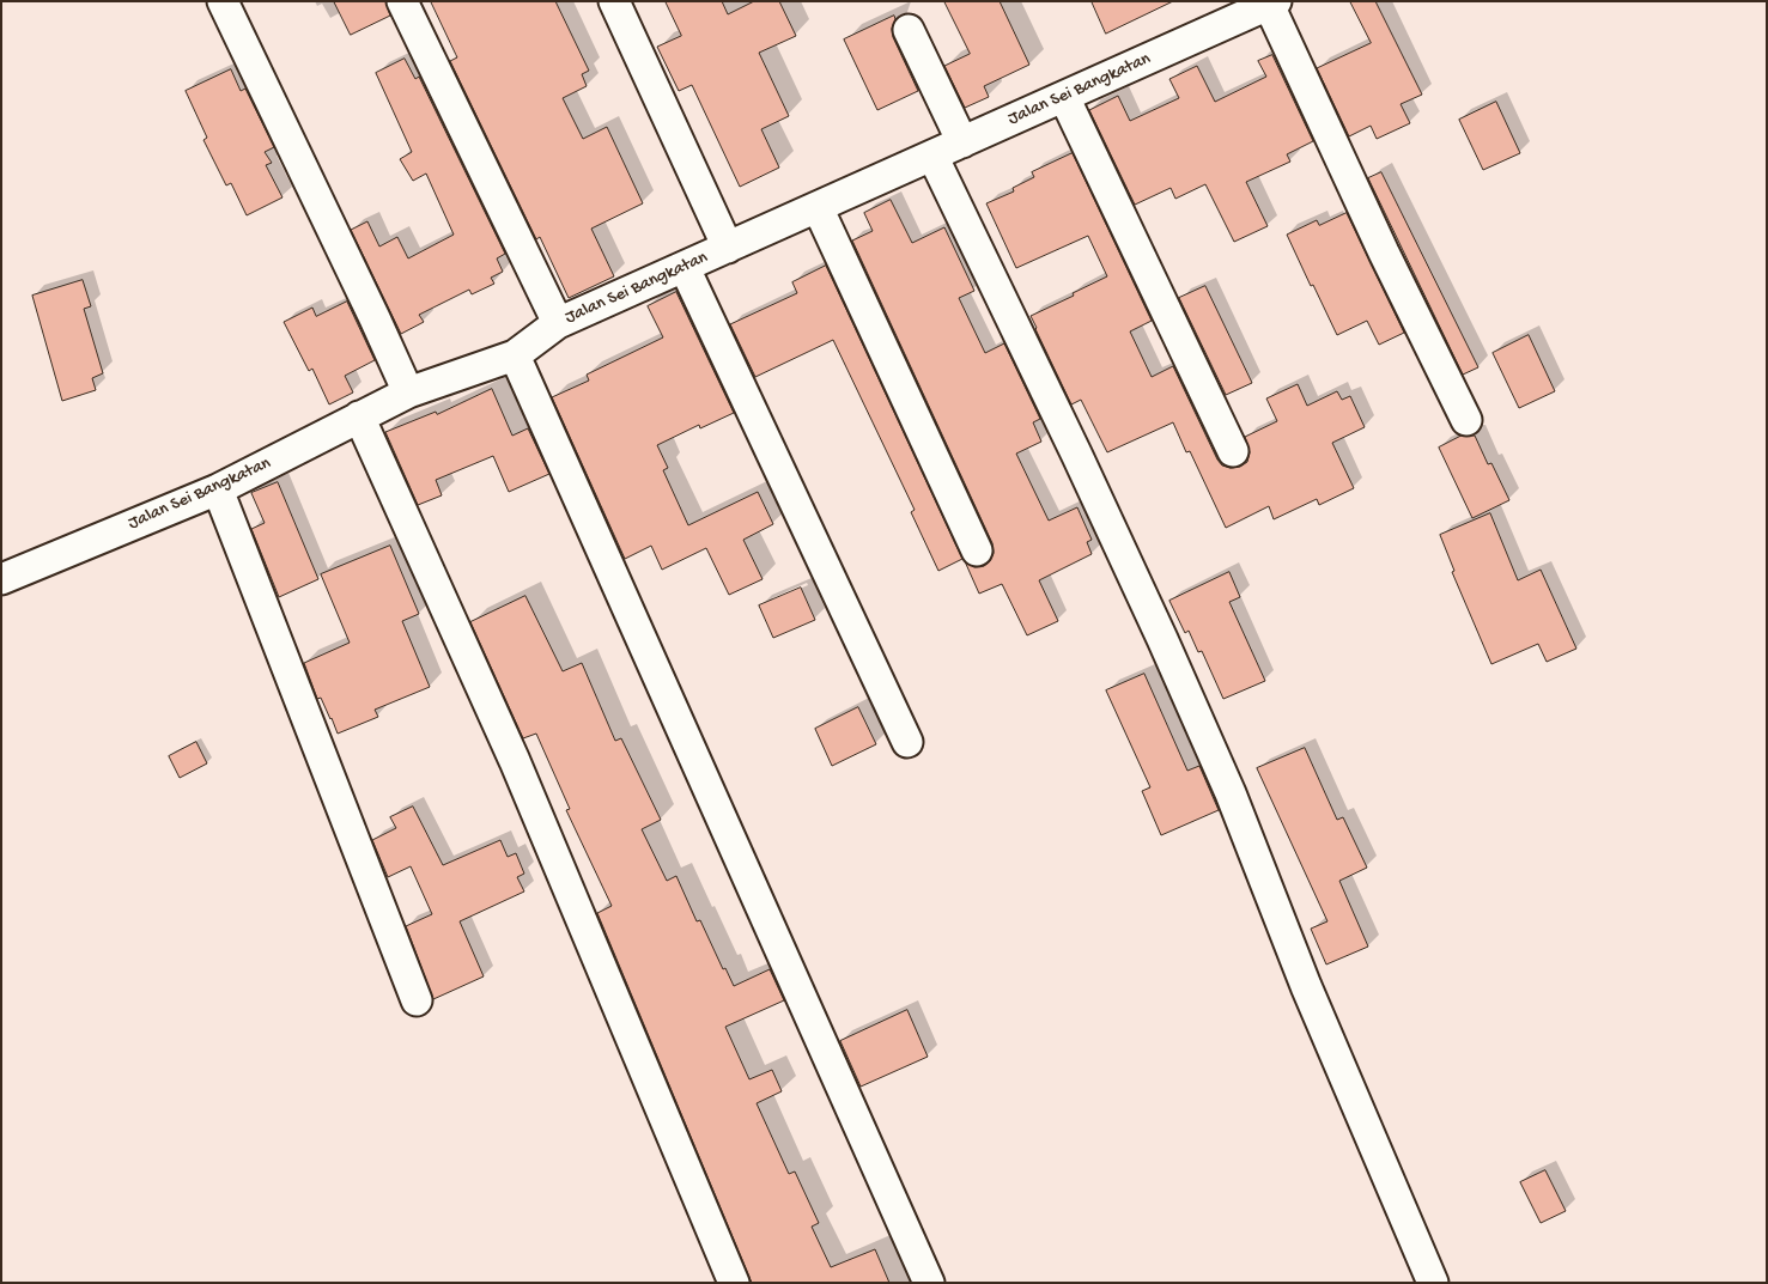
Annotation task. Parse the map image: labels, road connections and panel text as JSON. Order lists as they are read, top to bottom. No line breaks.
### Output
{"streets":{"street":["Jalan Sei Bangkatan"]}}
